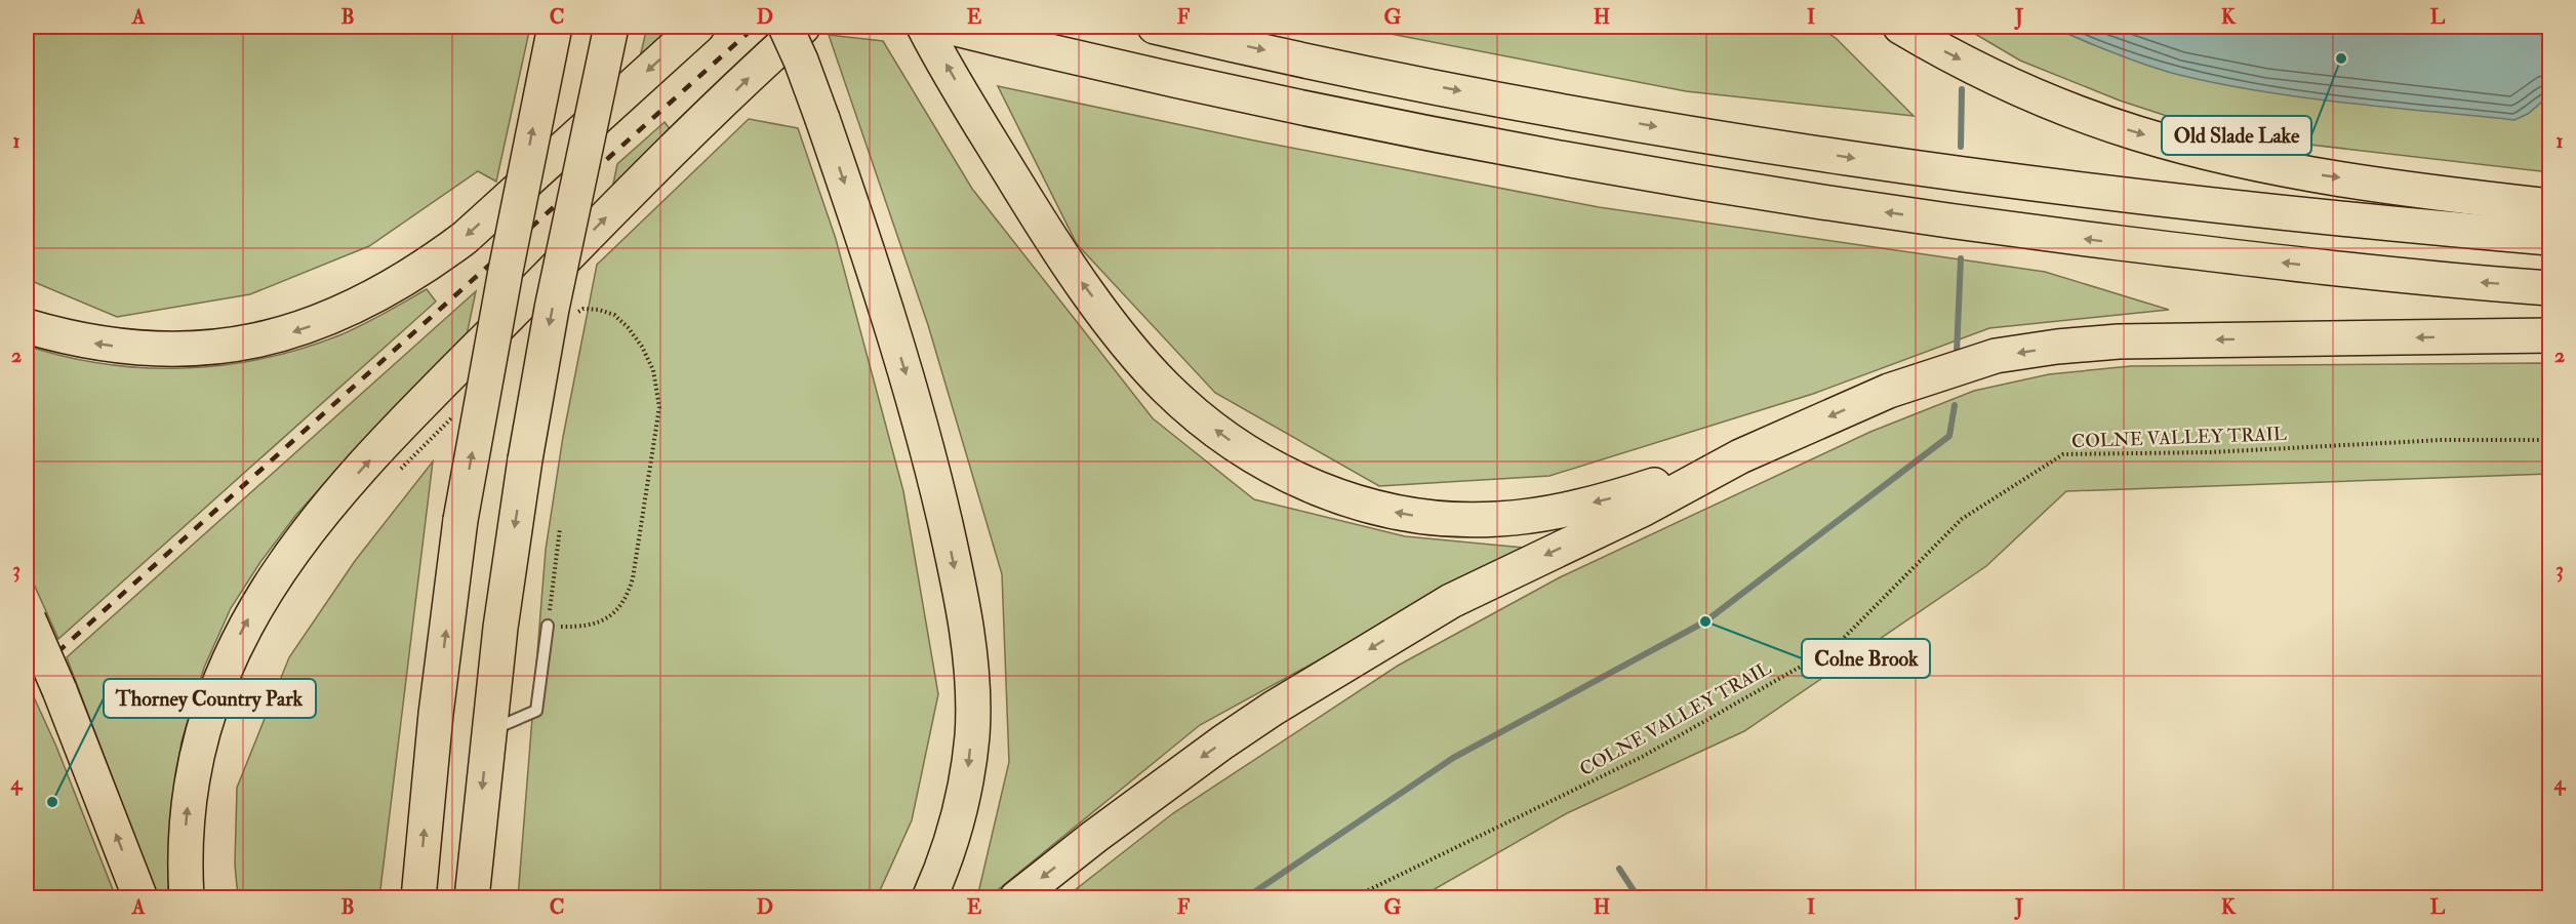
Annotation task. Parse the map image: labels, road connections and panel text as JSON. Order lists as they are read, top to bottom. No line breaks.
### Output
{"streets":{"path":["COLNE VALLEY TRAIL"]},"places":["Old Slade Lake","Colne Brook","Thorney Country Park"],"grid":{"columns":["A","B","C","D","E","F","G","H","I","J","K","L"],"rows":["1","2","3","4"]}}
